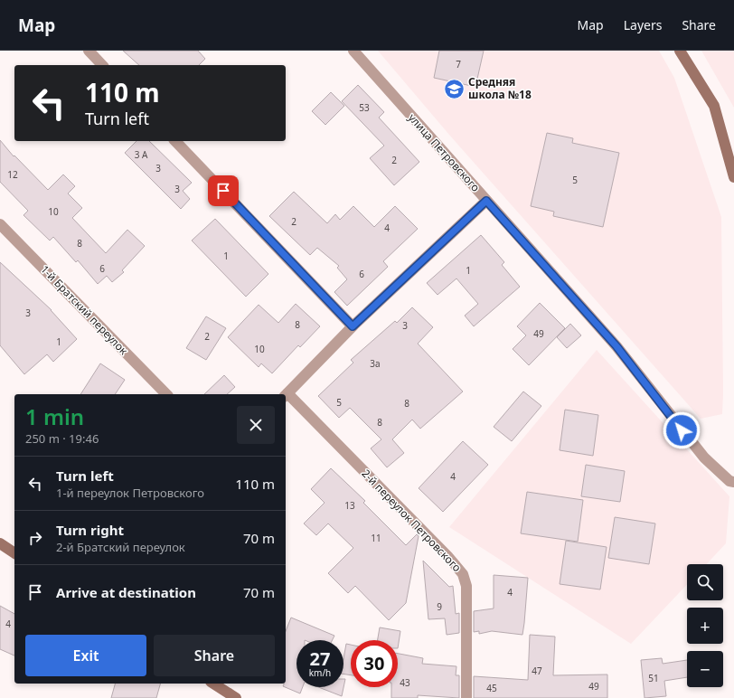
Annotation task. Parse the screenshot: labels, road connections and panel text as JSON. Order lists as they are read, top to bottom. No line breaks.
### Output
{"streets":{"street":["улица Петровского","1-й Братский переулок","2-й переулок Петровского"]},"places":{"school or university":["Средняя школа №18"]},"house_numbers":["7","53","3 А","2","3","12","5","3","10","2","4","8","1","6","1","6","3","8","3","49","2","1","10","3а","5","8","8","4","13","11","4","9","4","47","51","43","49","45"],"page":{"header":"Map","nav":["Map","Layers","Share"],"turn":["110 m","Turn left"],"heading":["1 min","250 m · 19:46"],"list":[{"name":"Turn left","note":"1-й переулок Петровского","value":"110 m"},{"name":"Turn right","note":"2-й Братский переулок","value":"70 m"},{"name":"Arrive at destination","value":"70 m"}],"map_buttons":["+","−"],"buttons":["Exit","Share"],"speed":"27 km/h","limit":"30"}}
